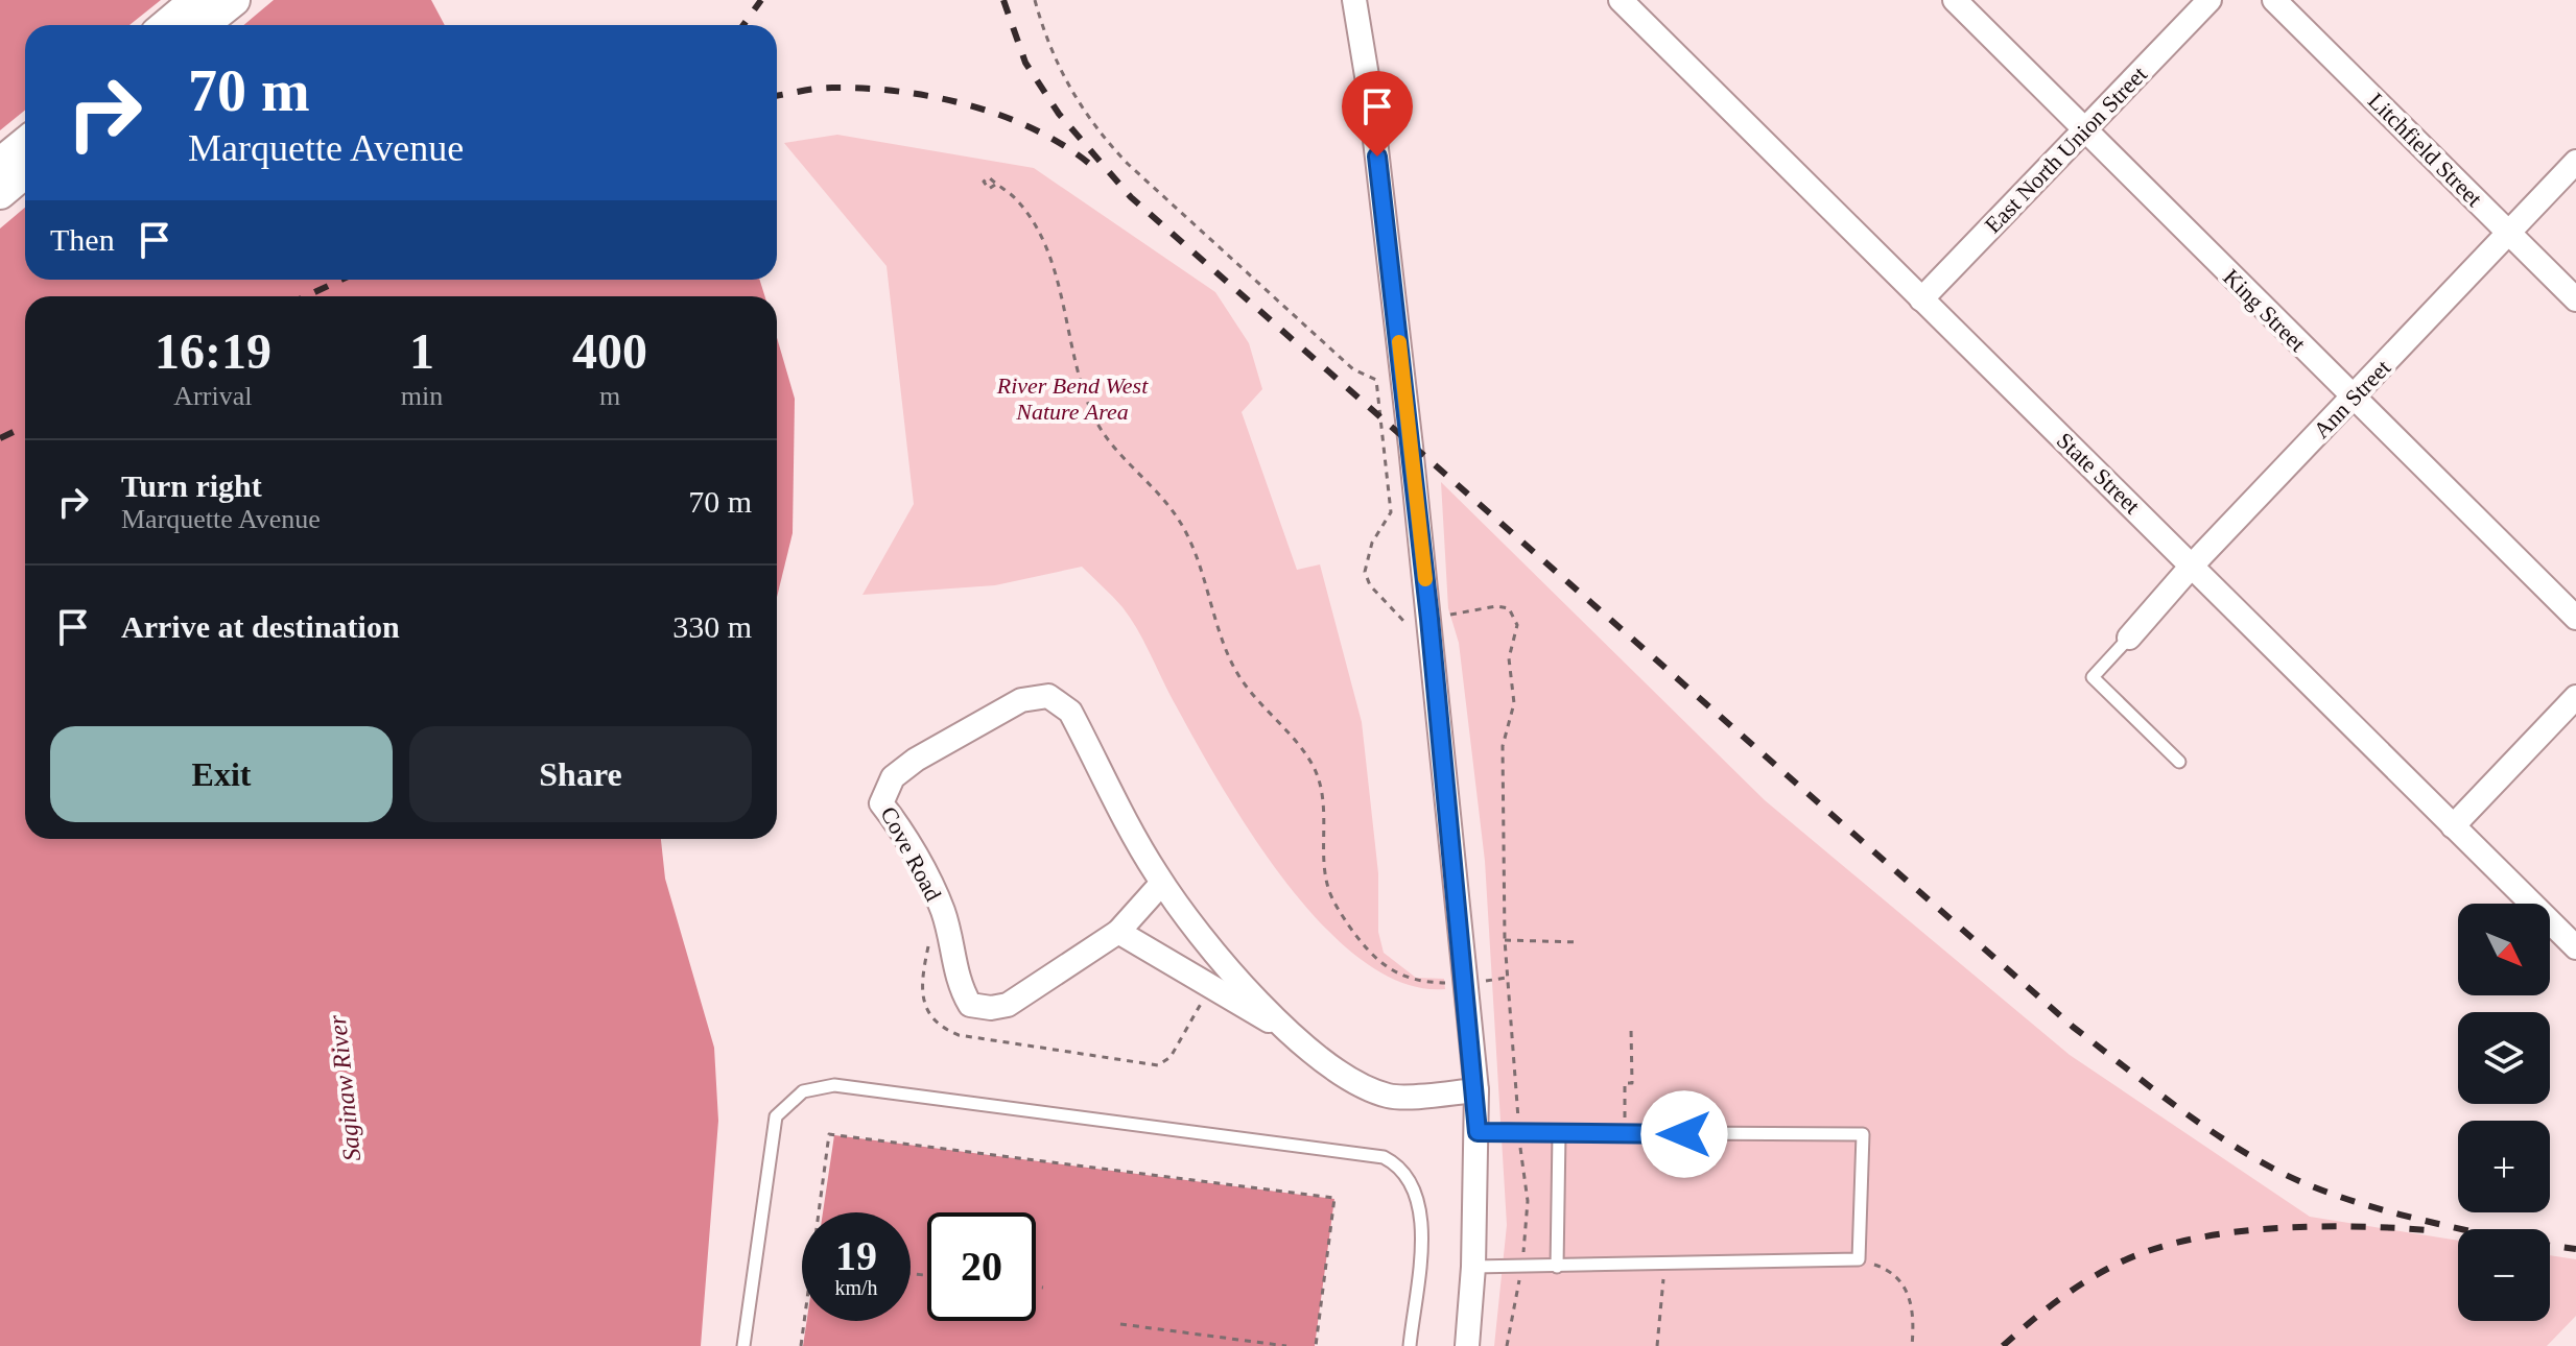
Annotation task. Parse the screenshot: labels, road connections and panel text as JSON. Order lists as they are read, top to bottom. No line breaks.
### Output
{"streets":{"street":["East North Union Street","Litchfield Street","King Street","Ann Street","State Street","Cove Road"]},"crossings":[["East North Union Street","King Street"],["East North Union Street","State Street"],["Litchfield Street","Ann Street"],["King Street","Ann Street"],["Ann Street","State Street"]],"water":["Saginaw River"],"parks":["River Bend West Nature Area"],"north":"bottom right","page":{"turn":["70 m","Marquette Avenue"],"then":"Then","eta":["16:19","Arrival","1","min","400","m"],"list":[{"name":"Turn right","note":"Marquette Avenue","value":"70 m"},{"name":"Arrive at destination","value":"330 m"}],"buttons":["Exit","Share"],"map_buttons":["+","−"],"speed":"19 km/h","limit":"20"}}
